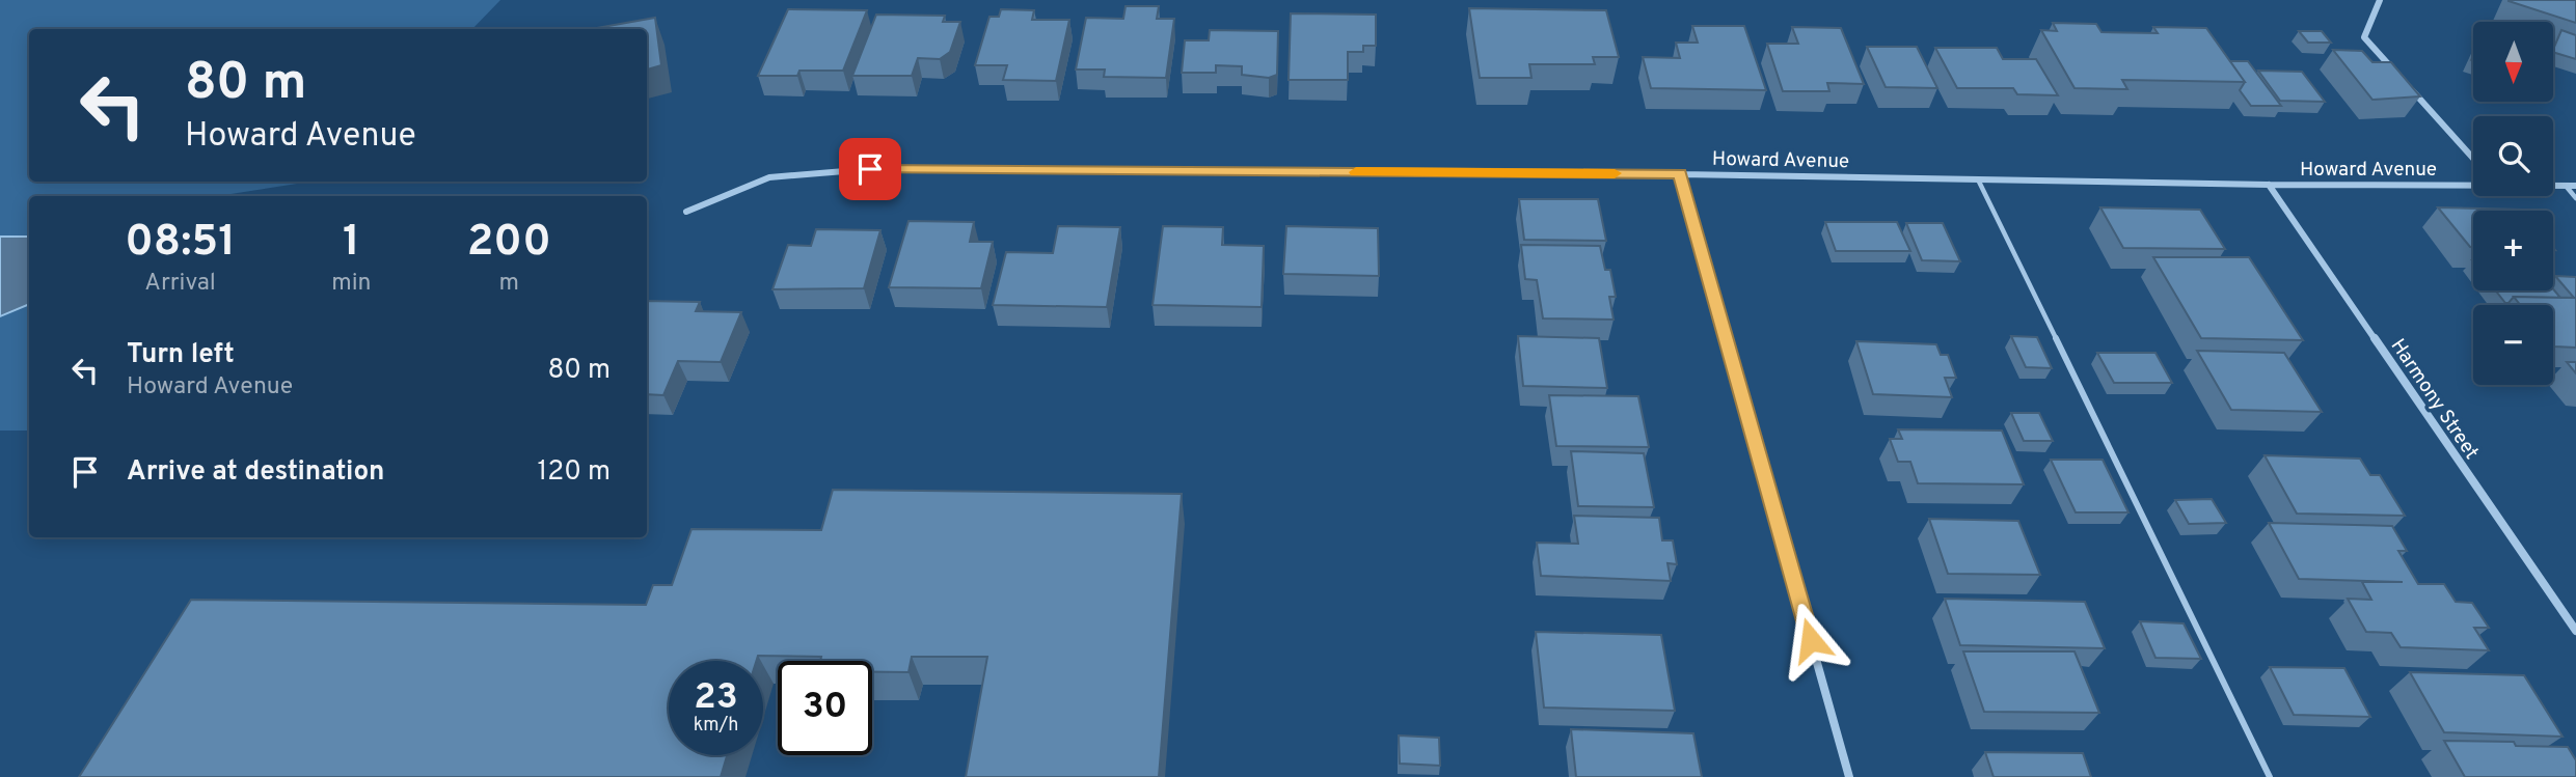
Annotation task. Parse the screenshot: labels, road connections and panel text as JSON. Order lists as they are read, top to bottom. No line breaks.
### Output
{"streets":{"street":["Howard Avenue","Harmony Street"]},"crossings":[["Howard Avenue","Harmony Street"]],"north":"bottom","page":{"map_buttons":["+","−"],"turn":["80 m","Howard Avenue"],"eta":["08:51","Arrival","1","min","200","m"],"list":[{"name":"Turn left","note":"Howard Avenue","value":"80 m"},{"name":"Arrive at destination","value":"120 m"}],"speed":"23 km/h","limit":"30"}}
